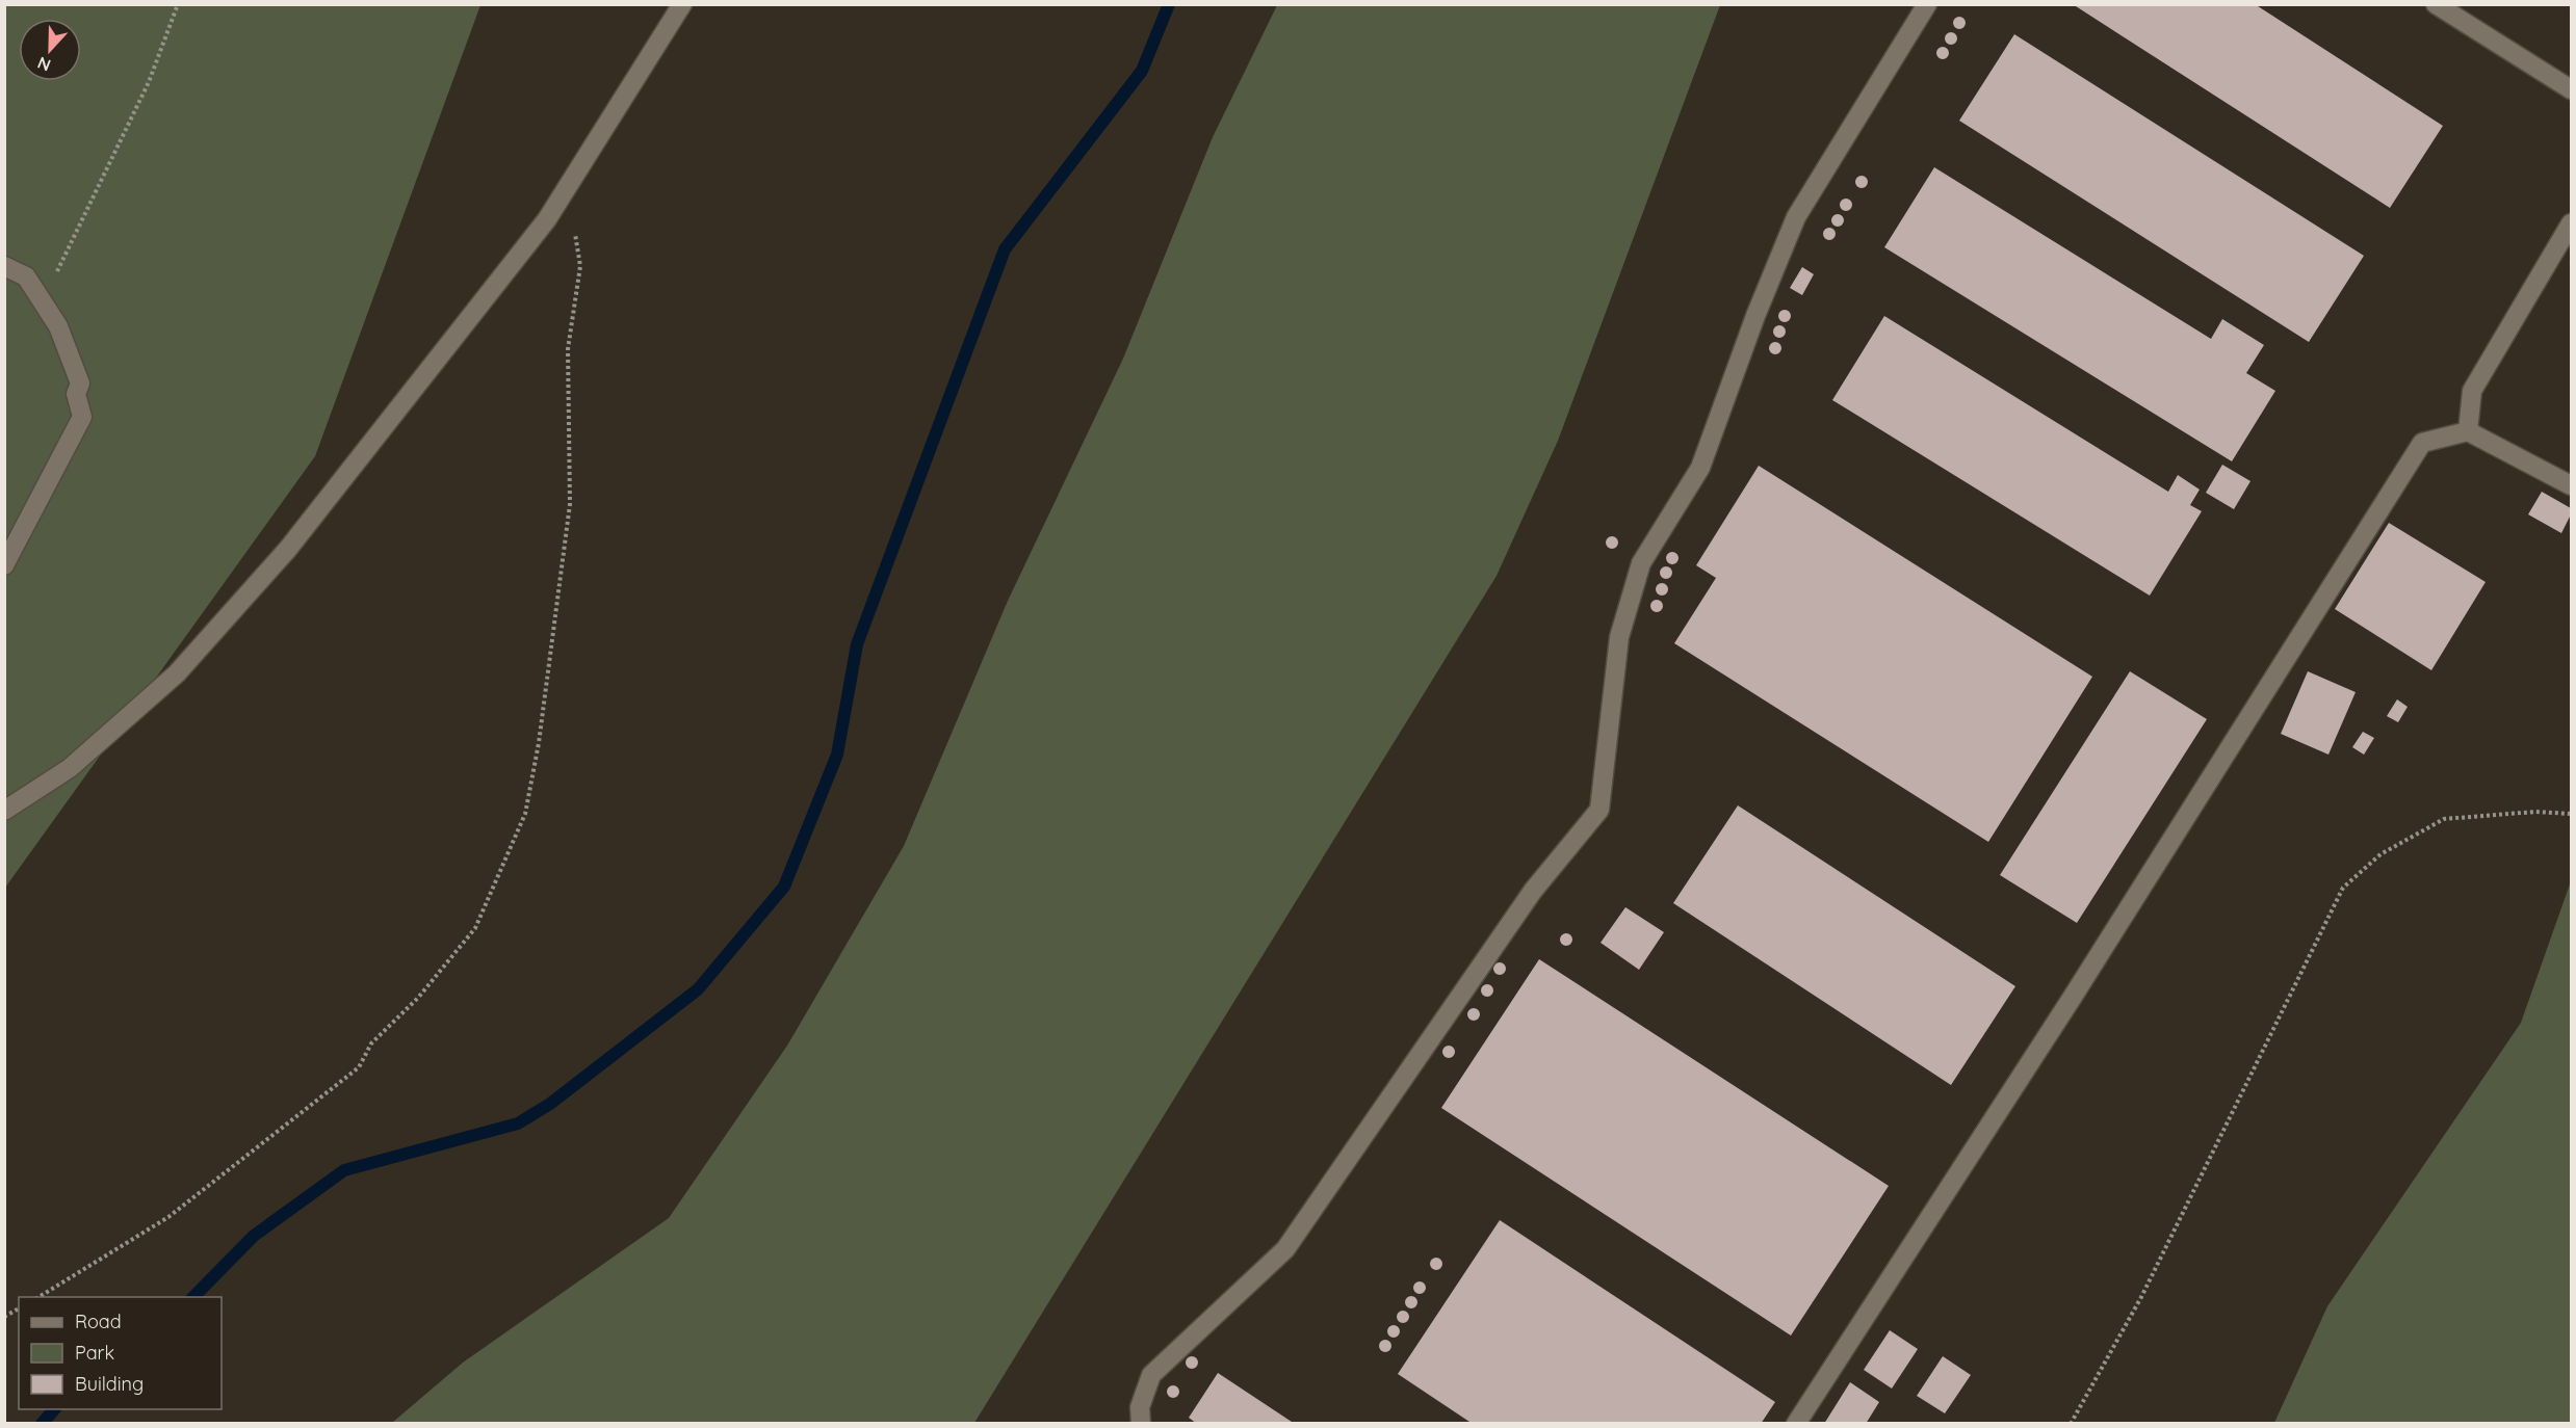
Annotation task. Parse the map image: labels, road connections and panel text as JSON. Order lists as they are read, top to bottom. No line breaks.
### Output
{"legend":["Road","Park","Building"],"north":"bottom"}
